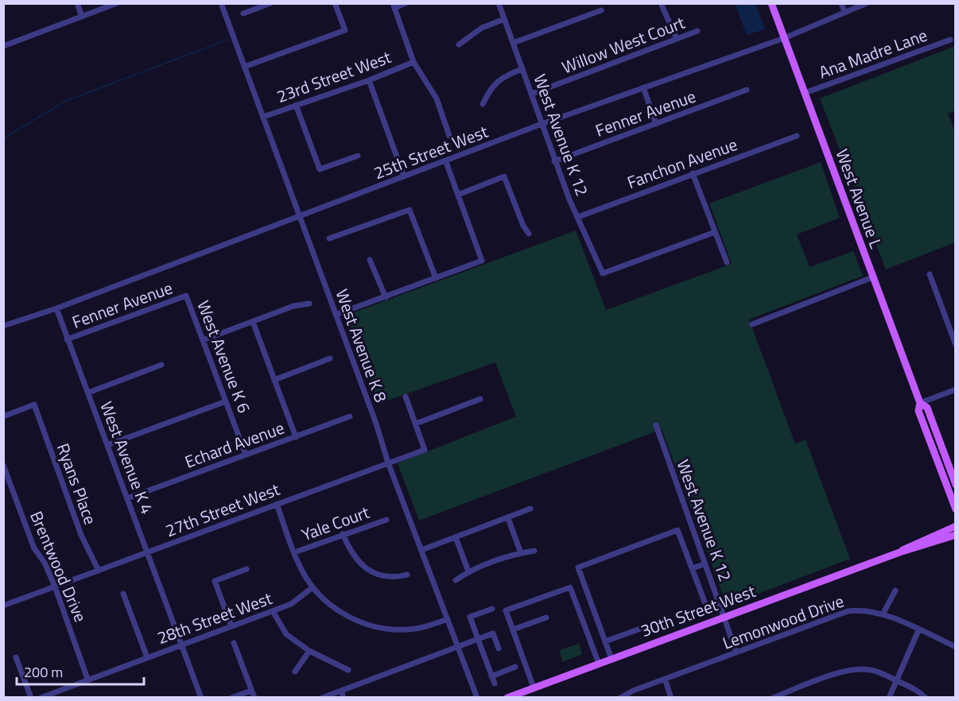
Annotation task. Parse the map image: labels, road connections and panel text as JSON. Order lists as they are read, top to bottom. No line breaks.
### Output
{"streets":{"main road":["West Avenue L","30th Street West"],"street":["Willow West Court","Ana Madre Lane","23rd Street West","Fenner Avenue","West Avenue K 12","25th Street West","Fanchon Avenue","West Avenue K 8","West Avenue K 6","Echard Avenue","West Avenue K 4","Ryans Place","27th Street West","Yale Court","Brentwood Drive","28th Street West","Lemonwood Drive"]},"crossings":[["Willow West Court","West Avenue K 12"],["Ana Madre Lane","West Avenue L"],["23rd Street West","West Avenue K 8"],["Fenner Avenue","West Avenue K 12"],["Fenner Avenue","West Avenue K 6"],["Fenner Avenue","West Avenue K 4"],["West Avenue K 12","25th Street West"],["West Avenue K 12","Fanchon Avenue"],["West Avenue K 12","30th Street West"],["West Avenue K 12","Lemonwood Drive"],["25th Street West","West Avenue L"],["25th Street West","West Avenue K 8"],["25th Street West","West Avenue K 4"],["West Avenue K 8","27th Street West"],["West Avenue K 6","Echard Avenue"],["Echard Avenue","West Avenue K 4"],["West Avenue K 4","27th Street West"],["West Avenue K 4","28th Street West"],["Ryans Place","27th Street West"],["27th Street West","Brentwood Drive"],["Brentwood Drive","28th Street West"]],"scale_bar":"200 m"}
